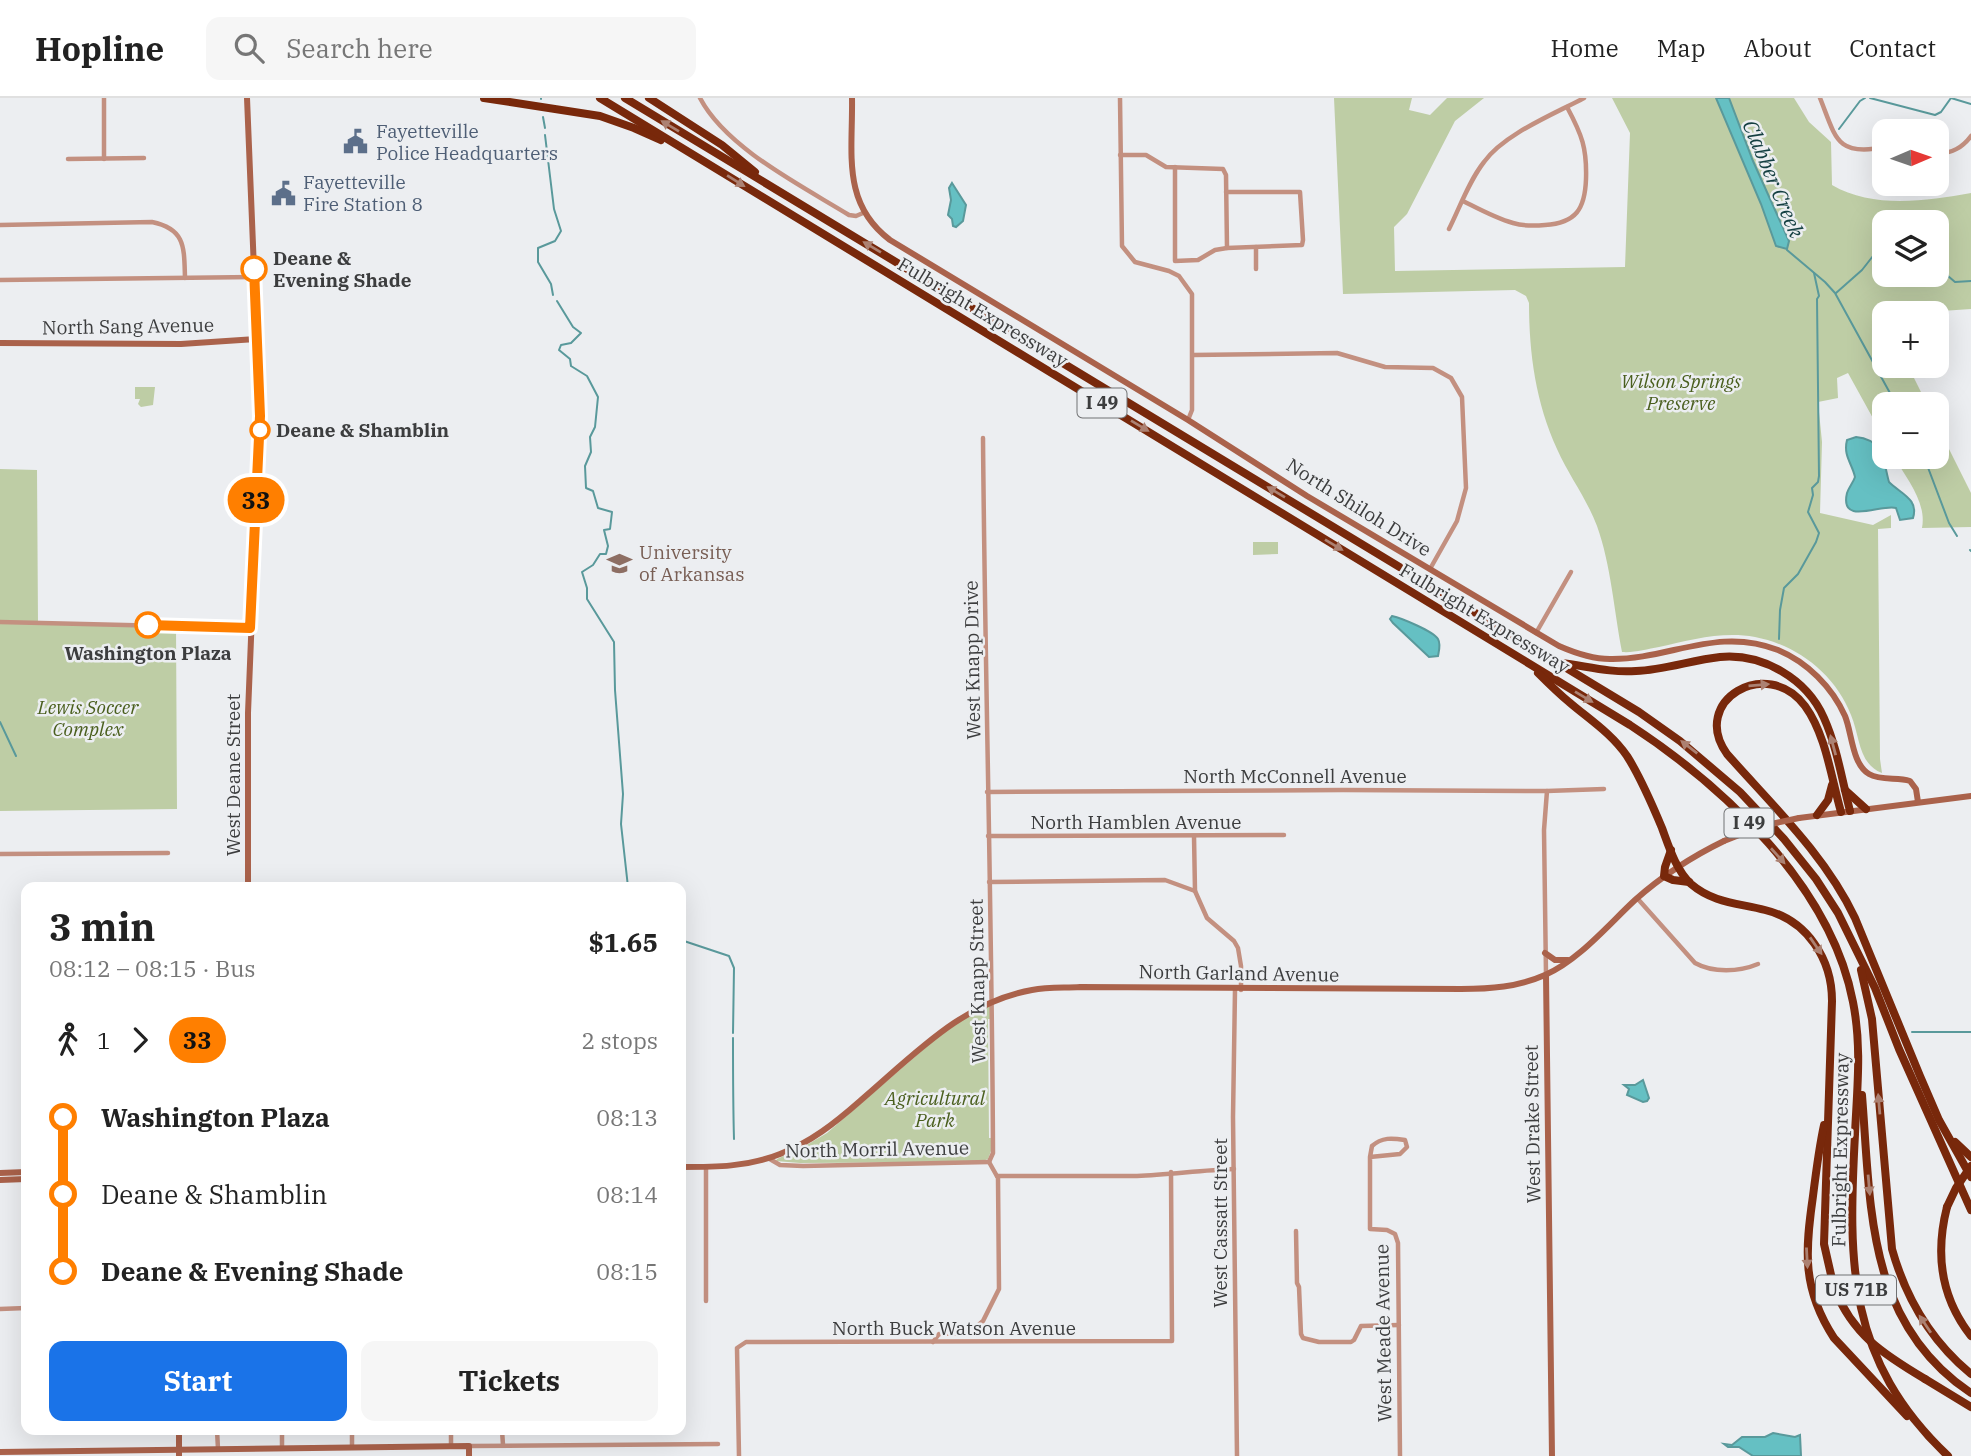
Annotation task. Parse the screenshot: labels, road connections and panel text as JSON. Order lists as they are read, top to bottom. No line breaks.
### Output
{"streets":{"highway":["Fulbright Expressway","I 49","US 71B"],"street":["North Sang Avenue","North Shiloh Drive","West Knapp Drive","West Deane Street","North McConnell Avenue","North Hamblen Avenue","North Garland Avenue","West Knapp Street","West Drake Street","North Morril Avenue","West Cassatt Street","North Buck Watson Avenue","West Meade Avenue"]},"crossings":[["Fulbright Expressway","I 49"],["North Sang Avenue","West Deane Street"],["North Shiloh Drive","North Garland Avenue"],["West Knapp Drive","North McConnell Avenue"],["West Knapp Drive","North Hamblen Avenue"],["West Knapp Drive","West Knapp Street"],["North McConnell Avenue","West Drake Street"],["North Garland Avenue","West Knapp Street"],["North Garland Avenue","West Drake Street"],["North Garland Avenue","North Morril Avenue"],["North Garland Avenue","West Cassatt Street"],["West Knapp Street","North Morril Avenue"]],"water":["Clabber Creek"],"parks":["Wilson Springs Preserve","Lewis Soccer Complex","Agricultural Park"],"places":{"public building":["Fayetteville Police Headquarters","Fayetteville Fire Station 8"],"other":["Deane & Evening Shade","Deane & Shamblin","Washington Plaza"],"school or university":["University of Arkansas"]},"lines":["bus line 33"],"north":"right","page":{"header":"Hopline","search":"Search here","nav":["Home","Map","About","Contact"],"on_map":"33","map_buttons":["+","−"],"heading":["3 min","08:12 – 08:15 · Bus","$1.65"],"legs":["1","33","2 stops"],"list":[{"name":"Washington Plaza","value":"08:13"},{"name":"Deane & Shamblin","value":"08:14"},{"name":"Deane & Evening Shade","value":"08:15"}],"buttons":["Start","Tickets"]}}
